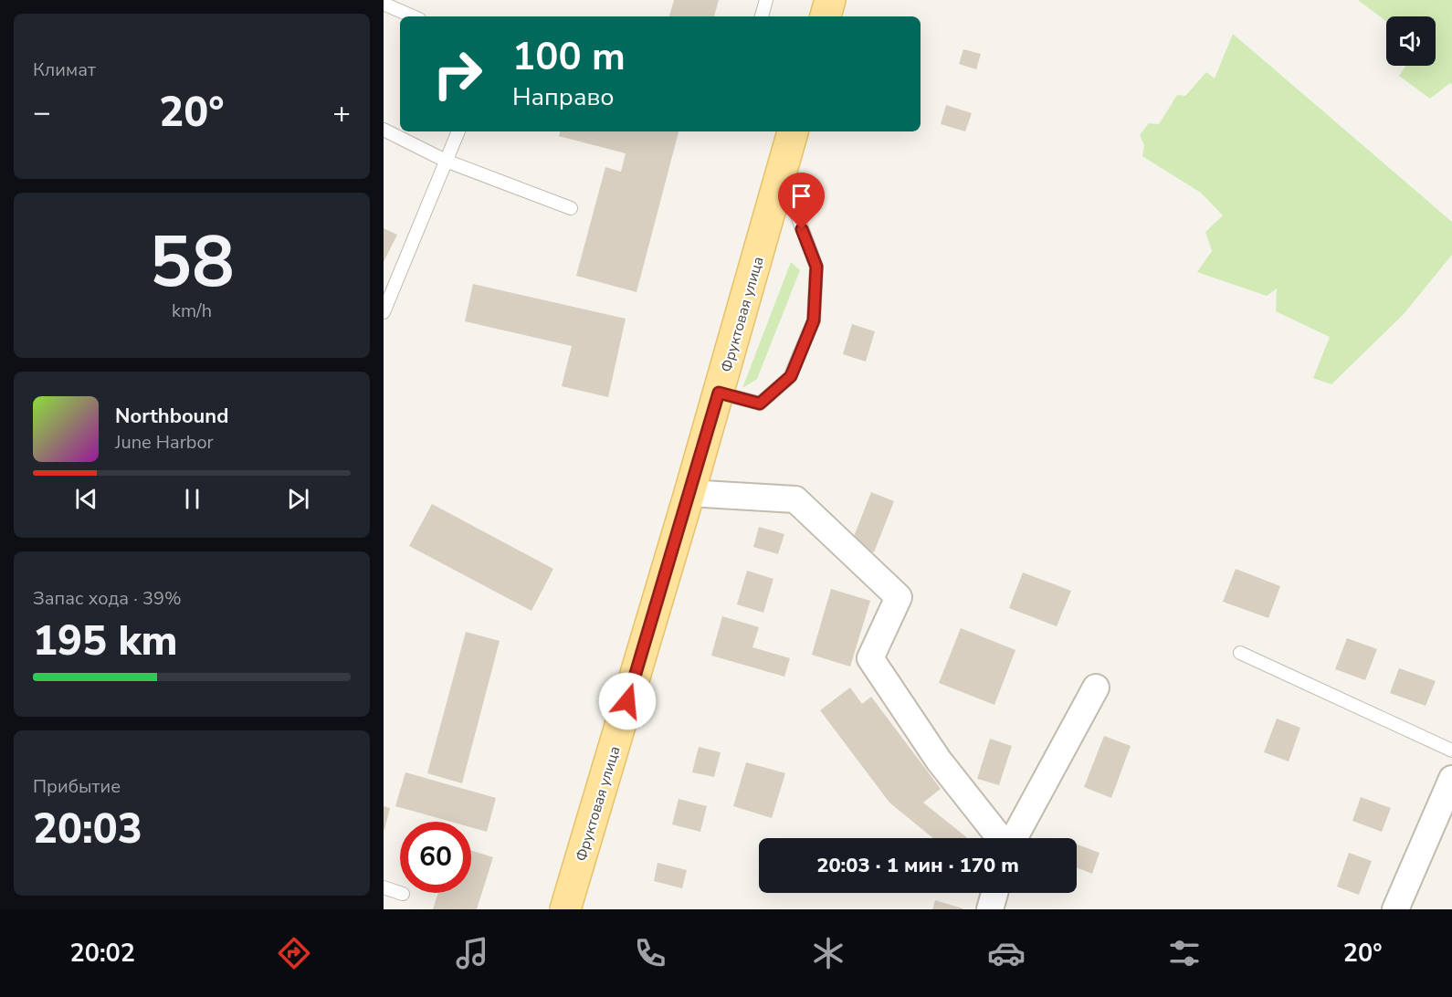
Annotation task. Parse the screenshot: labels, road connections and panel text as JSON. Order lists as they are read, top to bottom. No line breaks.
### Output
{"streets":{"main road":["Фруктовая улица"]},"page":{"tile":["Климат",["58","km/h"],["Запас хода · 39%","195 km"],["Прибытие","20:03"]],"turn":["100 m","Направо"],"heat":["−","20°","+"],"song":["Northbound","June Harbor"],"limit":"60","trip":"20:03 · 1 мин · 170 m","tabs":["20:02","20°"]}}
